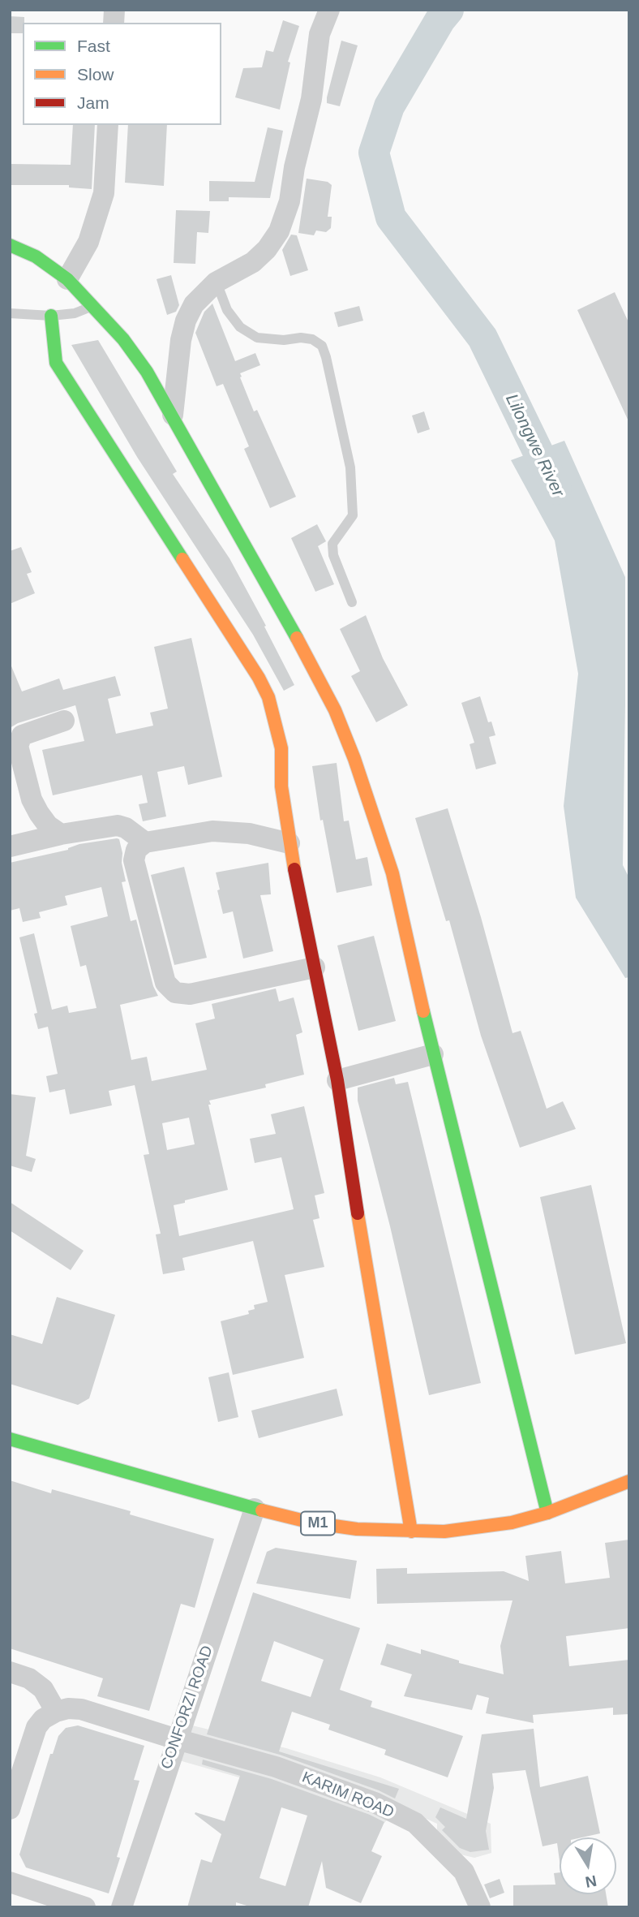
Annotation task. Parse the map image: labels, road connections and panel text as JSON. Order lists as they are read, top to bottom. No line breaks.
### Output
{"streets":{"main road":["M1"],"street":["CONFORZI ROAD","KARIM ROAD"]},"crossings":[["M1","CONFORZI ROAD"],["CONFORZI ROAD","KARIM ROAD"]],"water":["Lilongwe River"],"legend":["Fast","Slow","Jam"],"north":"bottom"}
